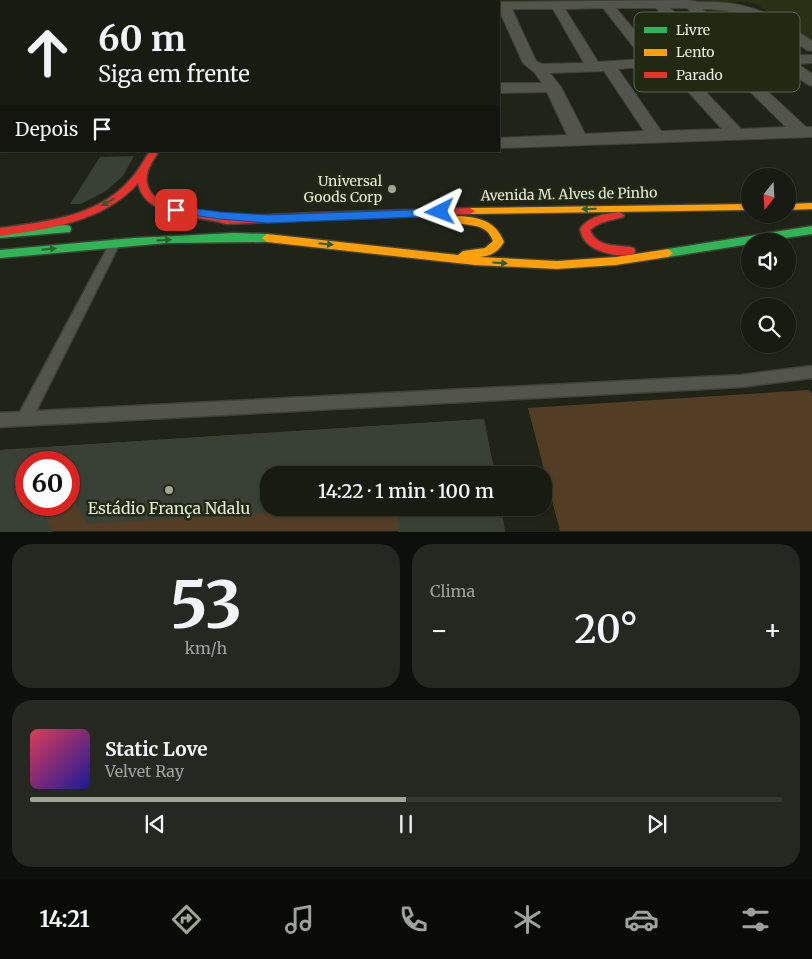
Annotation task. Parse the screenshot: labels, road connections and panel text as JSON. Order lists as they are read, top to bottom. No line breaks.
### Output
{"streets":{"main road":["Avenida M. Alves de Pinho"]},"places":["Universal Goods Corp","Estádio França Ndalu"],"legend":["Livre","Lento","Parado"],"north":"bottom","page":{"turn":["60 m","Siga em frente"],"then":"Depois","limit":"60","trip":"14:22 · 1 min · 100 m","tile":[["53","km/h"],"Clima"],"heat":["−","20°","+"],"song":["Static Love","Velvet Ray"],"tabs":"14:21"}}
